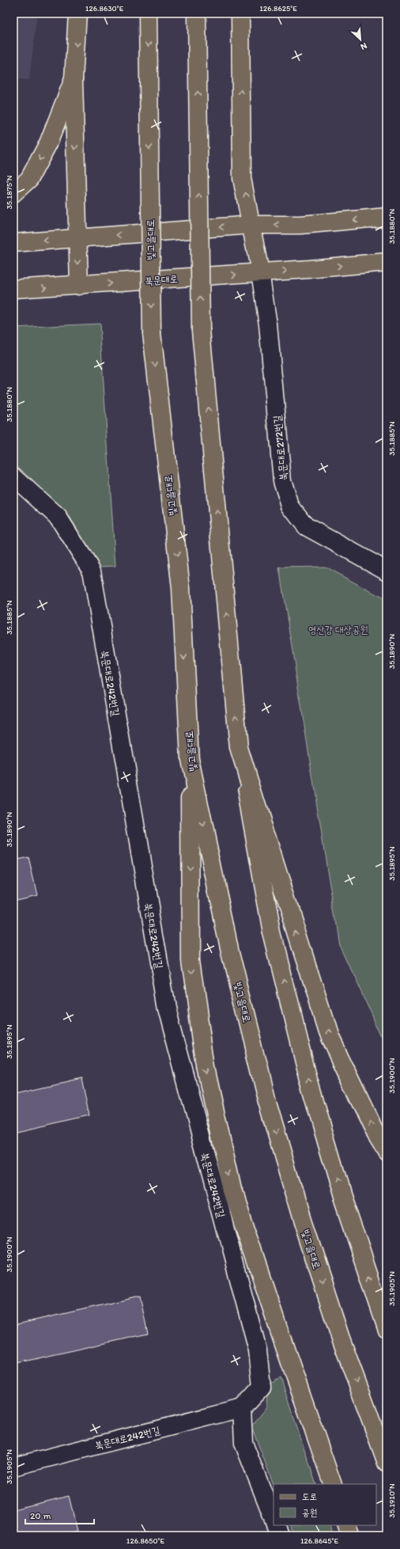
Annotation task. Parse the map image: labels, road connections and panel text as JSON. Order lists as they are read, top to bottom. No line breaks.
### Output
{"streets":{"main road":["빛고을대로","북문대로"],"street":["북문대로272번길","북문대로242번길"]},"crossings":[["북문대로","북문대로272번길"]],"parks":["영산강 대상공원"],"legend":["도로","공원"],"scale_bar":"20 m","north":"bottom right","coordinates":["126.8630°E","126.8625°E","35.1875°N","35.1880°N","35.1885°N","35.1890°N","35.1895°N","35.1900°N","35.1905°N","35.1910°N","126.8650°E","126.8645°E"]}
